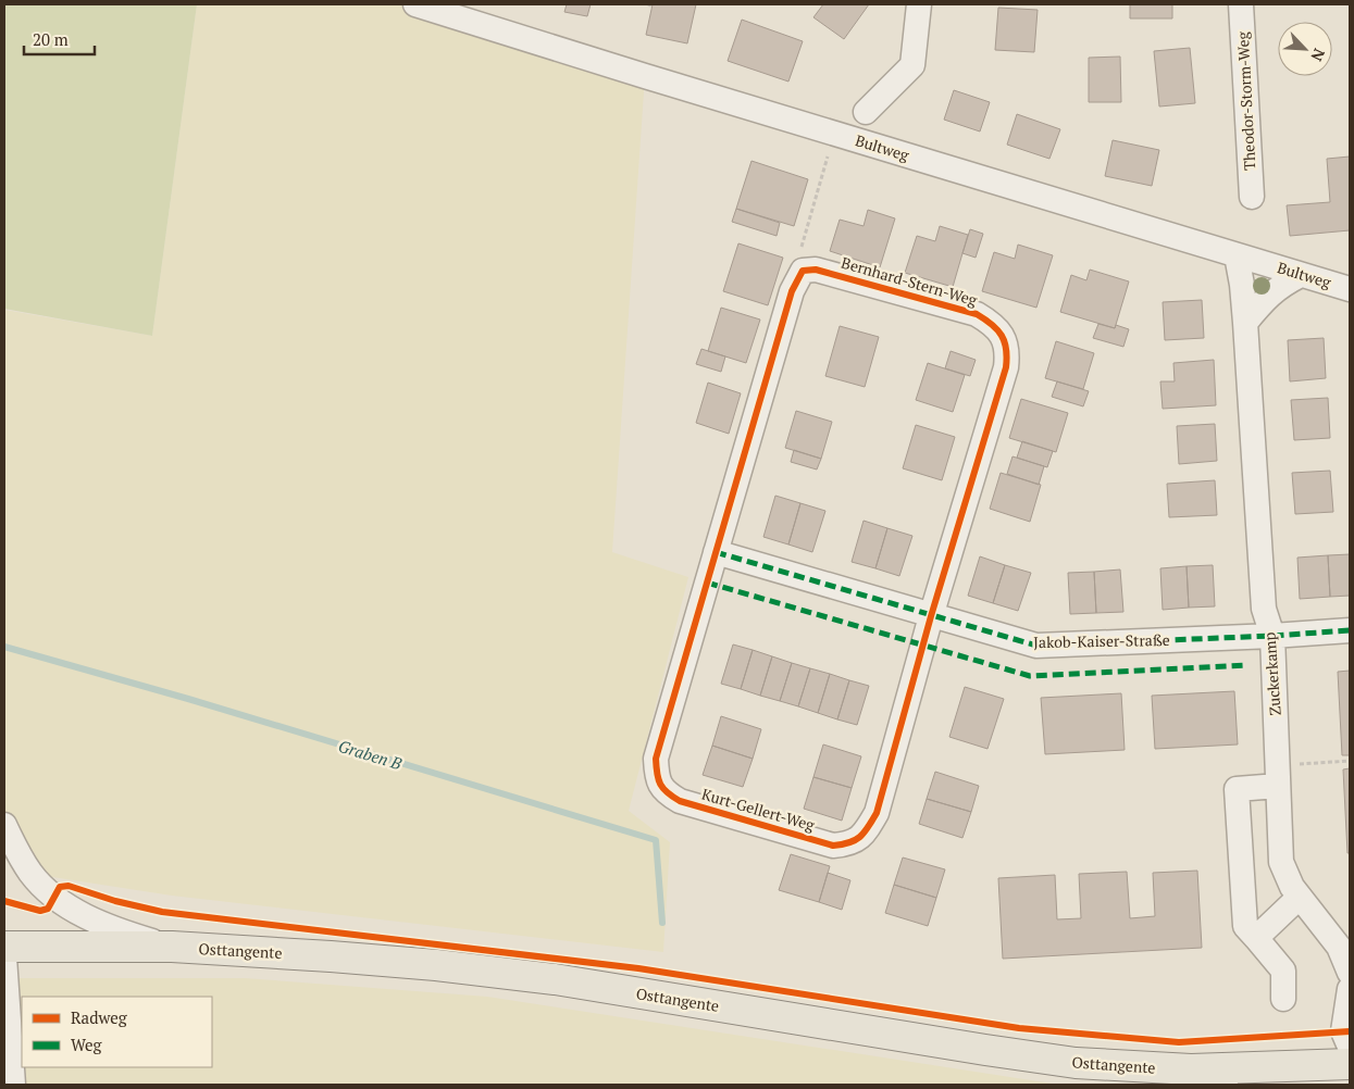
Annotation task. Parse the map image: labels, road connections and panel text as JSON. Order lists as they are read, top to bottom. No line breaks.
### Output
{"streets":{"main road":["Osttangente"],"street":["Theodor-Storm-Weg","Bultweg","Bernhard-Stern-Weg","Jakob-Kaiser-Straße","Zuckerkamp","Kurt-Gellert-Weg"]},"crossings":[["Bultweg","Zuckerkamp"],["Bernhard-Stern-Weg","Jakob-Kaiser-Straße"],["Bernhard-Stern-Weg","Kurt-Gellert-Weg"],["Jakob-Kaiser-Straße","Zuckerkamp"],["Jakob-Kaiser-Straße","Kurt-Gellert-Weg"]],"water":["Graben B"],"legend":["Radweg","Weg"],"scale_bar":"20 m","north":"bottom right"}
